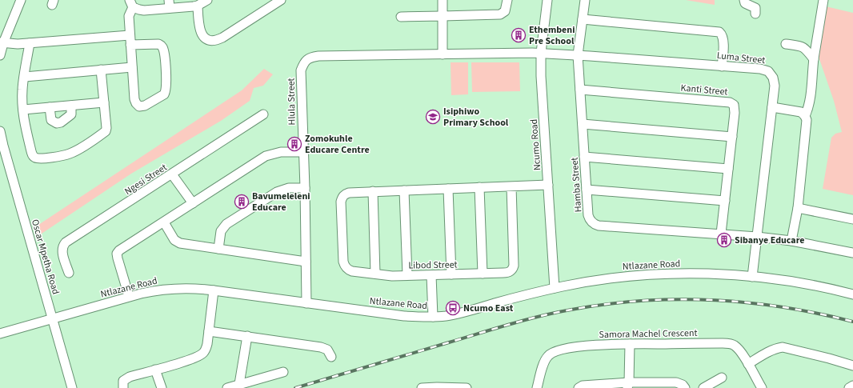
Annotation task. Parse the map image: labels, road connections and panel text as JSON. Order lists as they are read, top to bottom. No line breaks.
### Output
{"streets":{"street":["Luma Street","Kanti Street","Hlula Street","Ncumo Road","Ngesi Street","Hamba Street","Oscar Mpetha Road","Libod Street","Ntlazane Road","Samora Machel Crescent"]},"crossings":[["Luma Street","Hlula Street"],["Luma Street","Ncumo Road"],["Luma Street","Hamba Street"],["Luma Street","Ntlazane Road"],["Kanti Street","Hamba Street"],["Hlula Street","Ncumo Road"],["Hlula Street","Ntlazane Road"],["Ncumo Road","Ntlazane Road"],["Oscar Mpetha Road","Ntlazane Road"]],"places":{"building":["Ethembeni Pre School","Zomokuhle Educare Centre","Bavumeleleni Educare","Sibanye Educare"],"school or university":["Isiphiwo Primary School"],"bus stop":["Ncumo East"]}}
